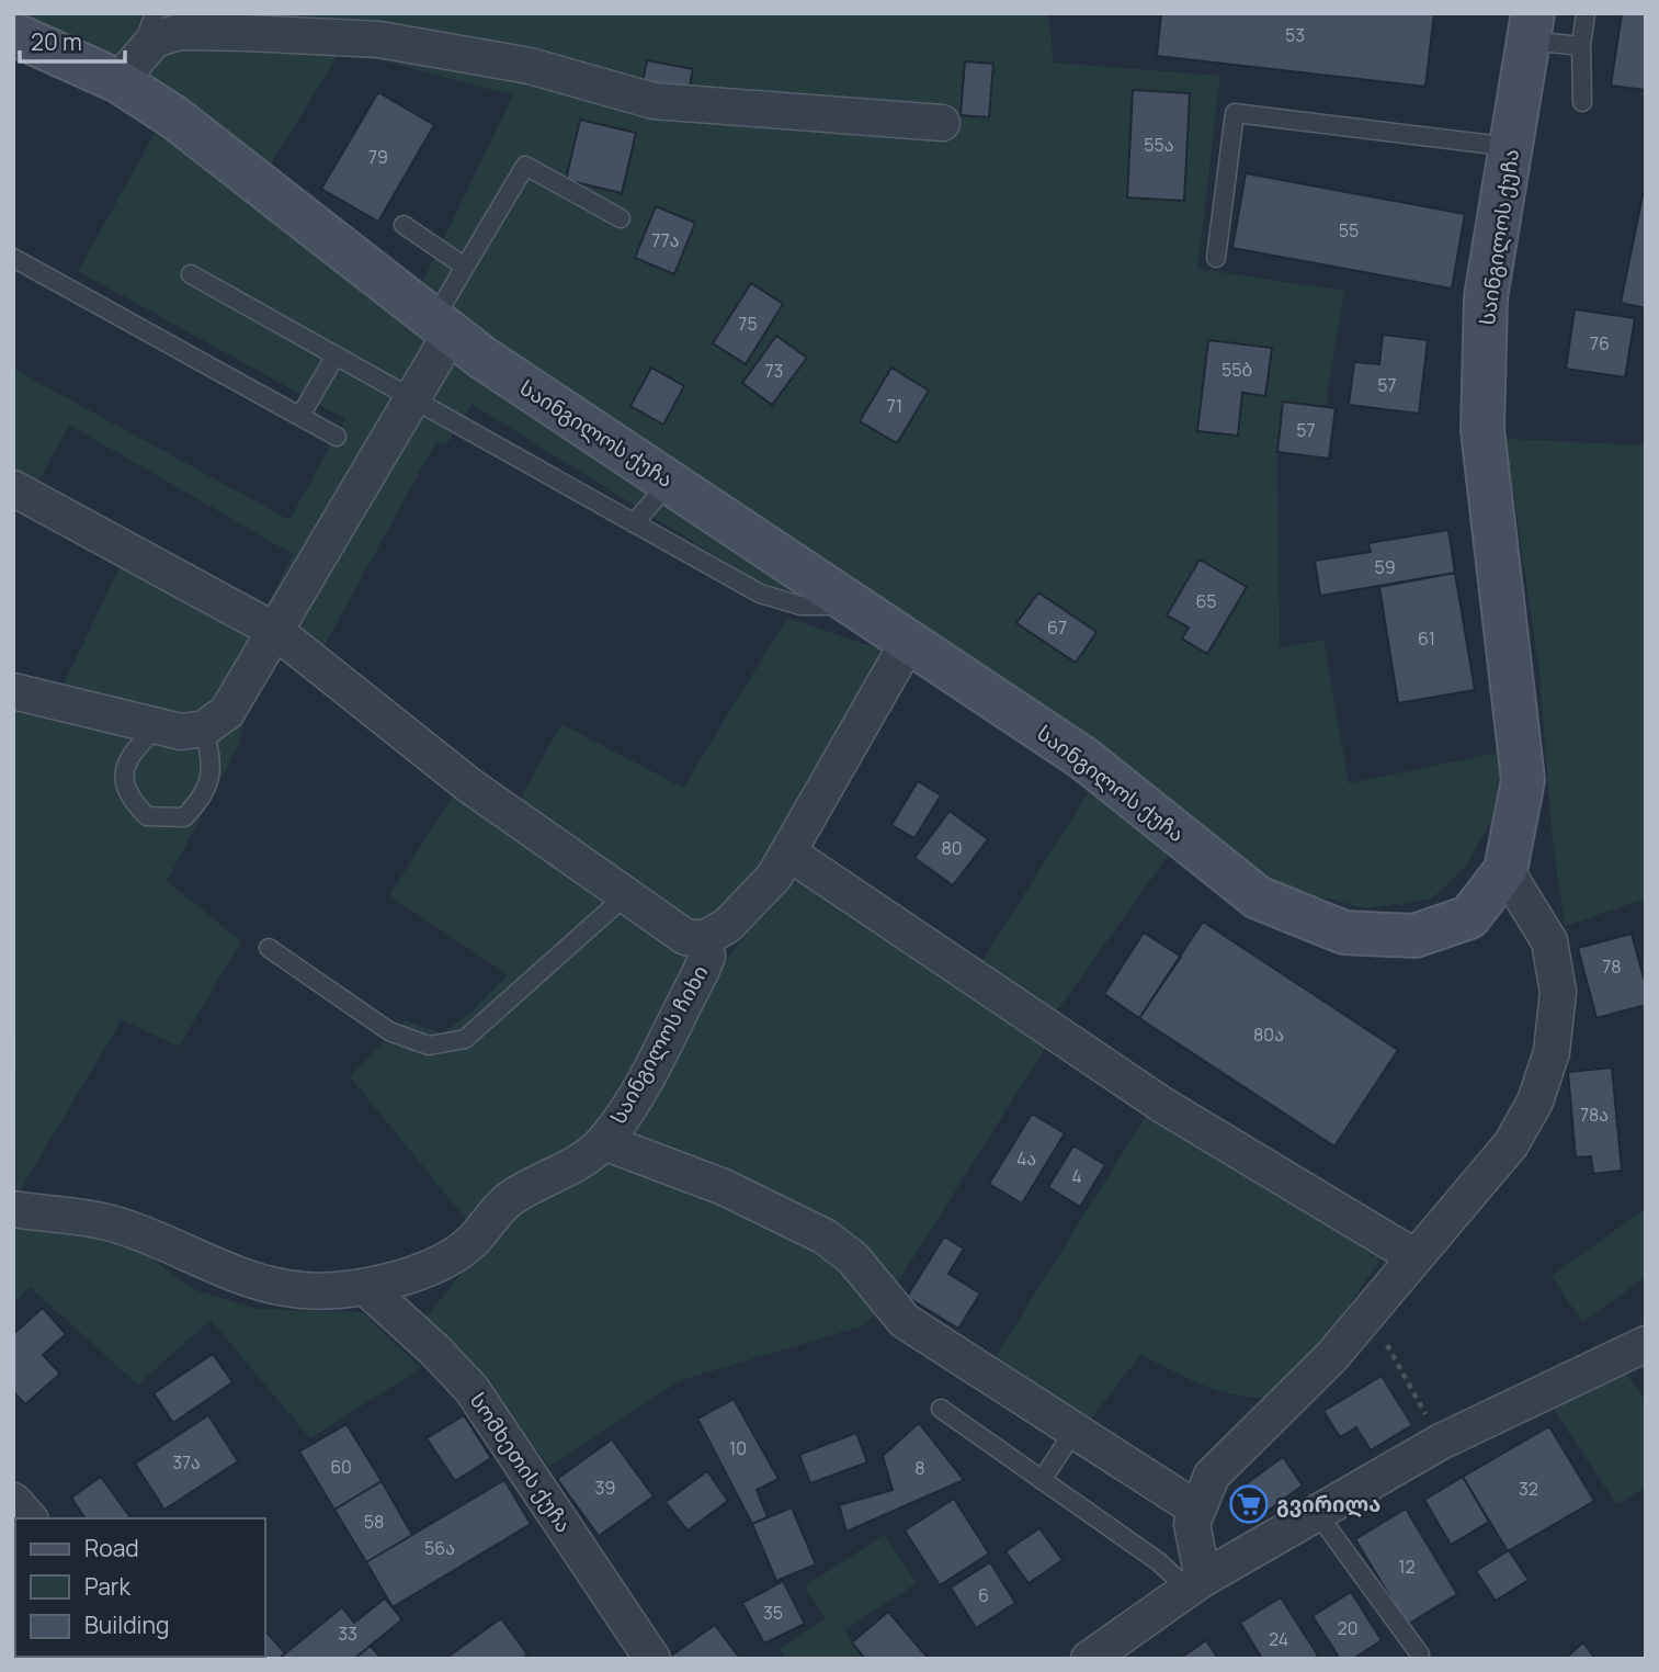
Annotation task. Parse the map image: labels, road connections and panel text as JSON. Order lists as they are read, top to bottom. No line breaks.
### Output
{"streets":{"street":["საინგილოს ქუჩა","საინგილოს ჩიხი","სომხეთის ქუჩა"]},"crossings":[["საინგილოს ქუჩა","საინგილოს ჩიხი"],["საინგილოს ჩიხი","სომხეთის ქუჩა"]],"places":{"supermarket":["გვირილა"]},"house_numbers":["53","55ა","79","55","77ა","75","76","55ბ","73","57","71","57","59","65","67","61","80","78","80ა","78ა","4ა","4","10","37ა","60","8","39","32","58","56ა","12","6","35","20","33","24"],"legend":["Road","Park","Building"],"scale_bar":"20 m"}
